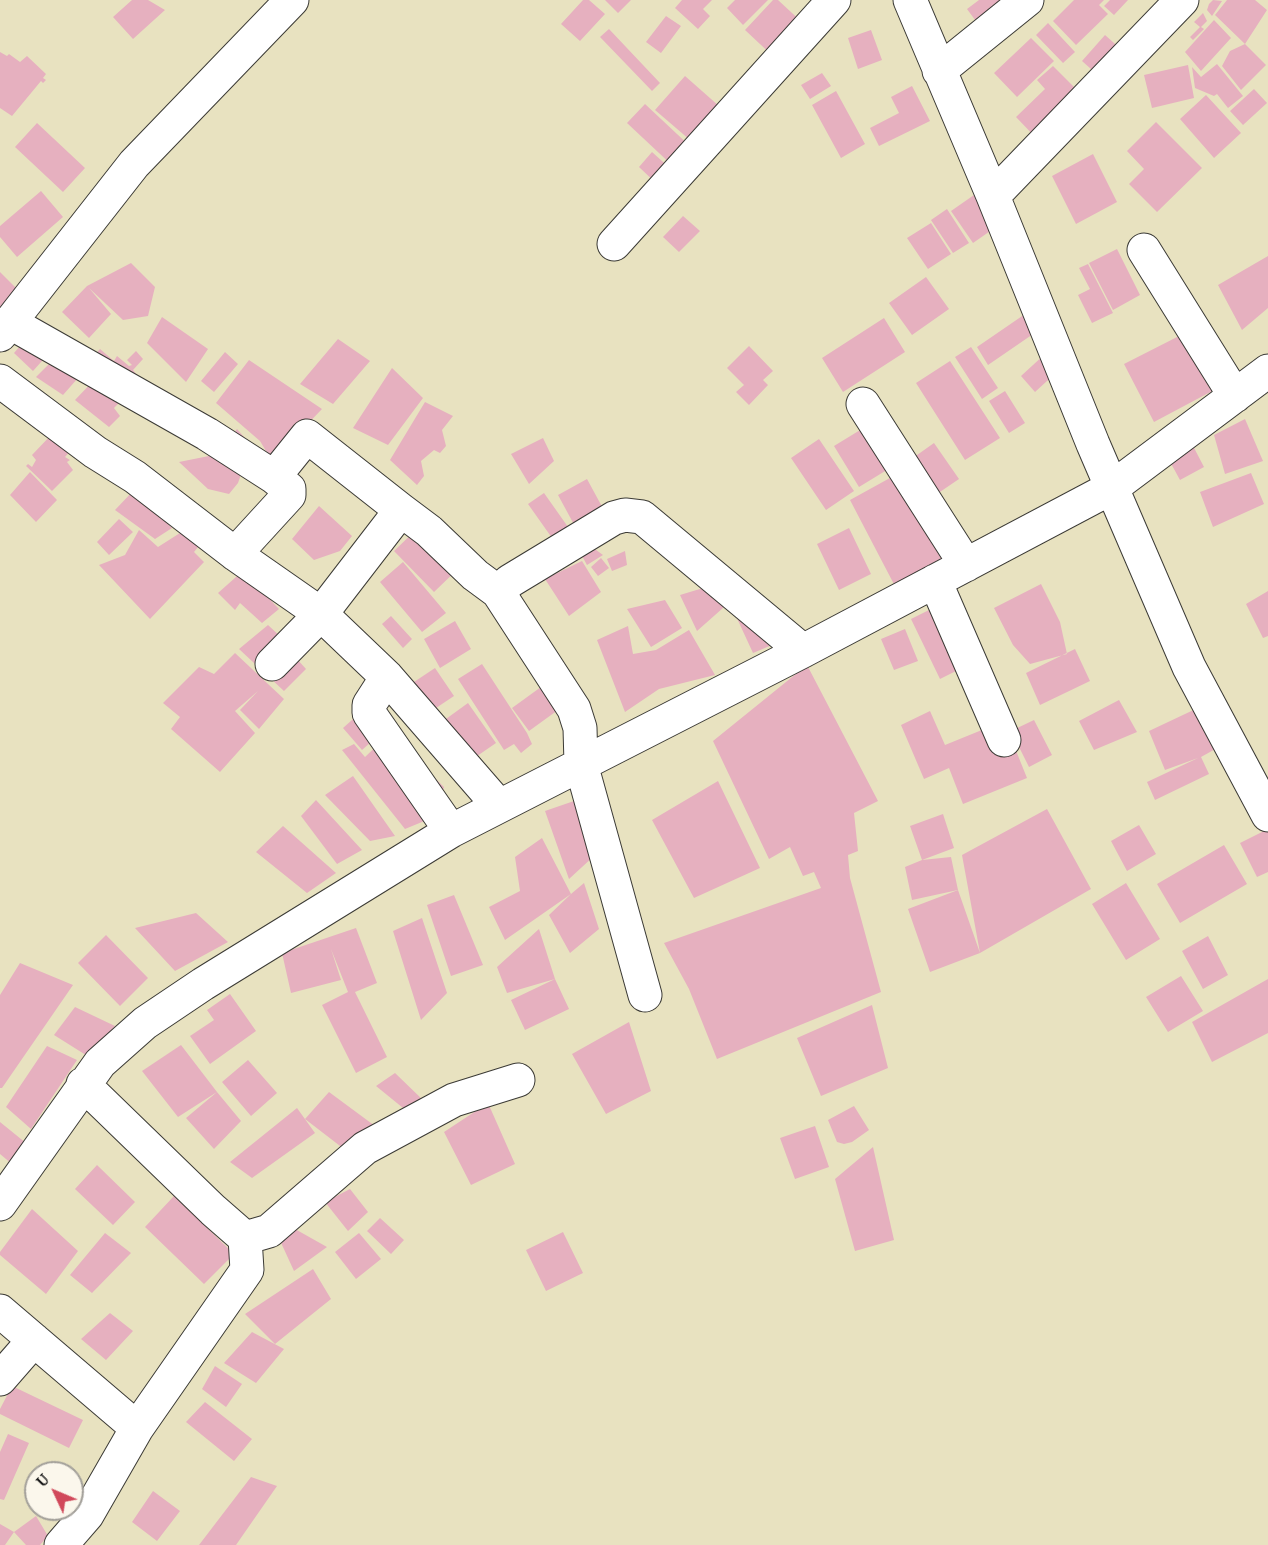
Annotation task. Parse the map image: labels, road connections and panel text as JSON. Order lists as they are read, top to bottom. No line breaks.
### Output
{"north":"top left"}
